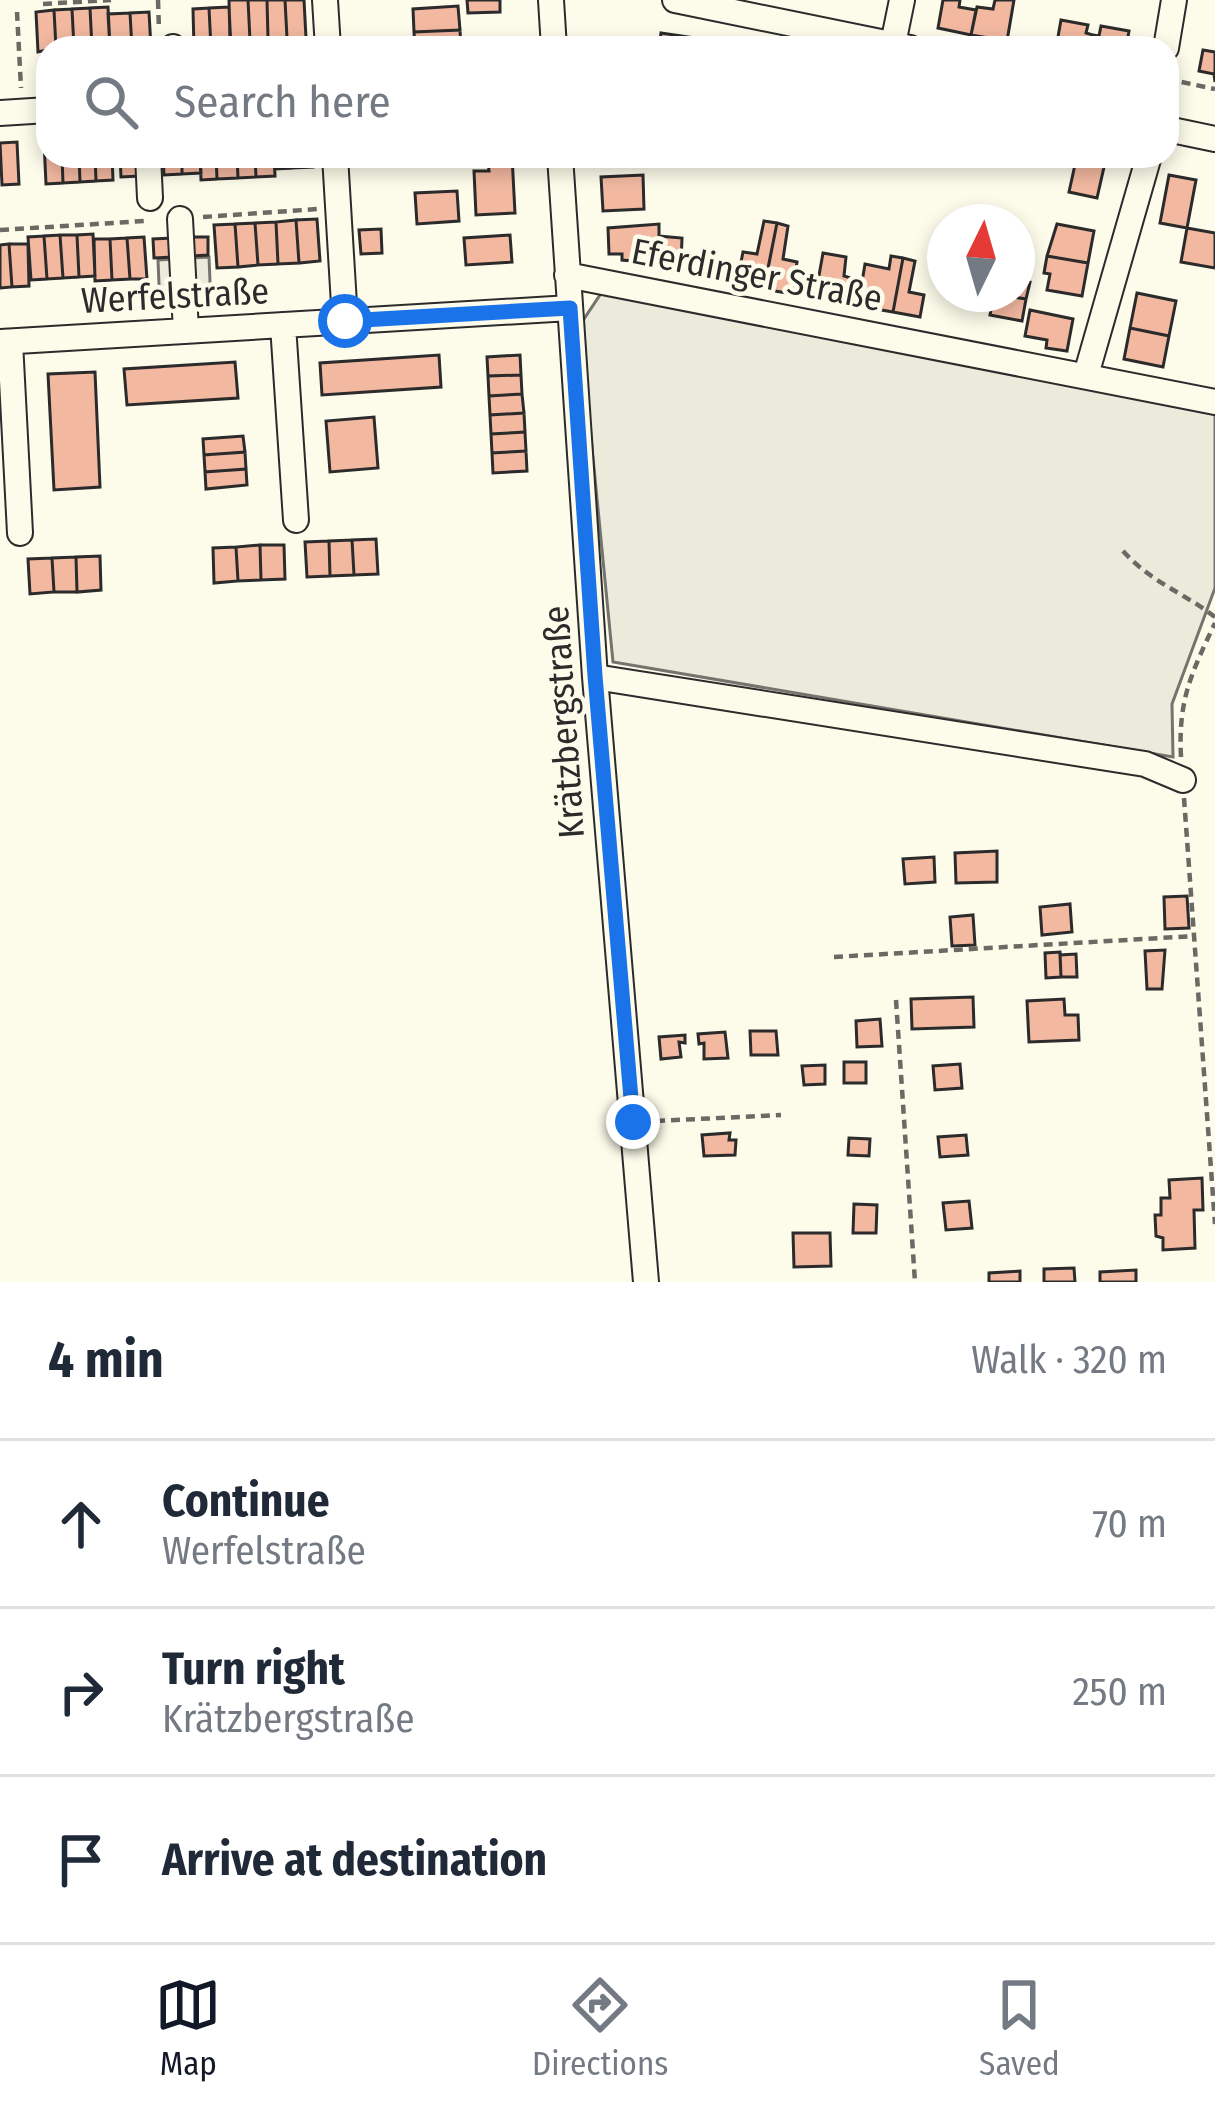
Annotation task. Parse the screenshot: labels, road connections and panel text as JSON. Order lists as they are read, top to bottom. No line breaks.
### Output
{"streets":{"street":["Eferdinger Straße","Werfelstraße","Krätzbergstraße"]},"crossings":[["Eferdinger Straße","Krätzbergstraße"],["Werfelstraße","Krätzbergstraße"]],"north":"top","page":{"search":"Search here","heading":["4 min","Walk · 320 m"],"list":[["Continue","Werfelstraße","70 m"],["Turn right","Krätzbergstraße","250 m"],"Arrive at destination"],"nav":["Map","Directions","Saved"]}}
